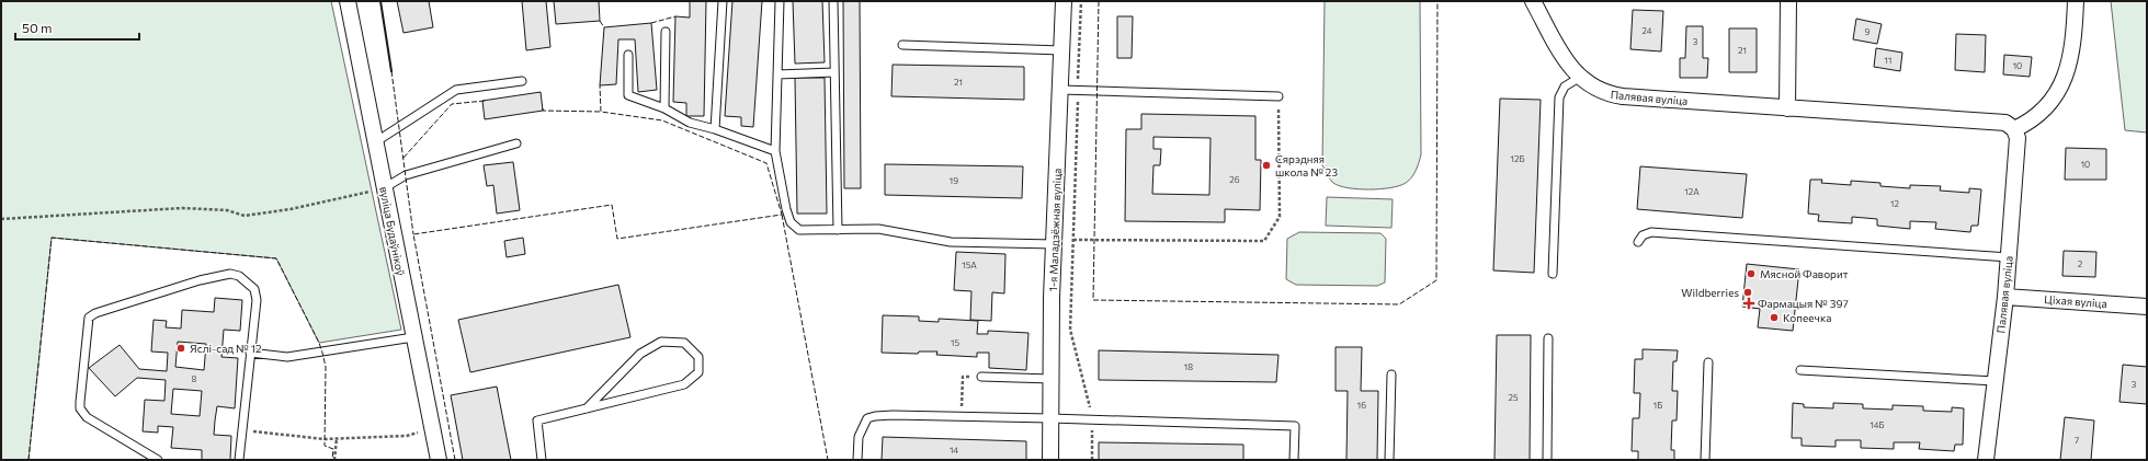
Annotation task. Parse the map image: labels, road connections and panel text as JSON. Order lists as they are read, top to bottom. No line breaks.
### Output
{"streets":{"street":["Палявая вуліца","1-я Маладзёжная вуліца","вуліца Будаўнікоў","Ціхая вуліца"]},"crossings":[["Палявая вуліца","Ціхая вуліца"]],"places":{"other":["Сярэдняя школа № 23","Мясной Фаворит","Wildberries","Копеечка","Яслі-сад № 12"],"health":["Фармацыя № 397"]},"house_numbers":["24","9","3","21","11","10","21","12Б","10","26","19","12А","12","2","15А","15","18","8","3","25","16","1Б","14Б","7","14"],"scale_bar":"50 m"}
